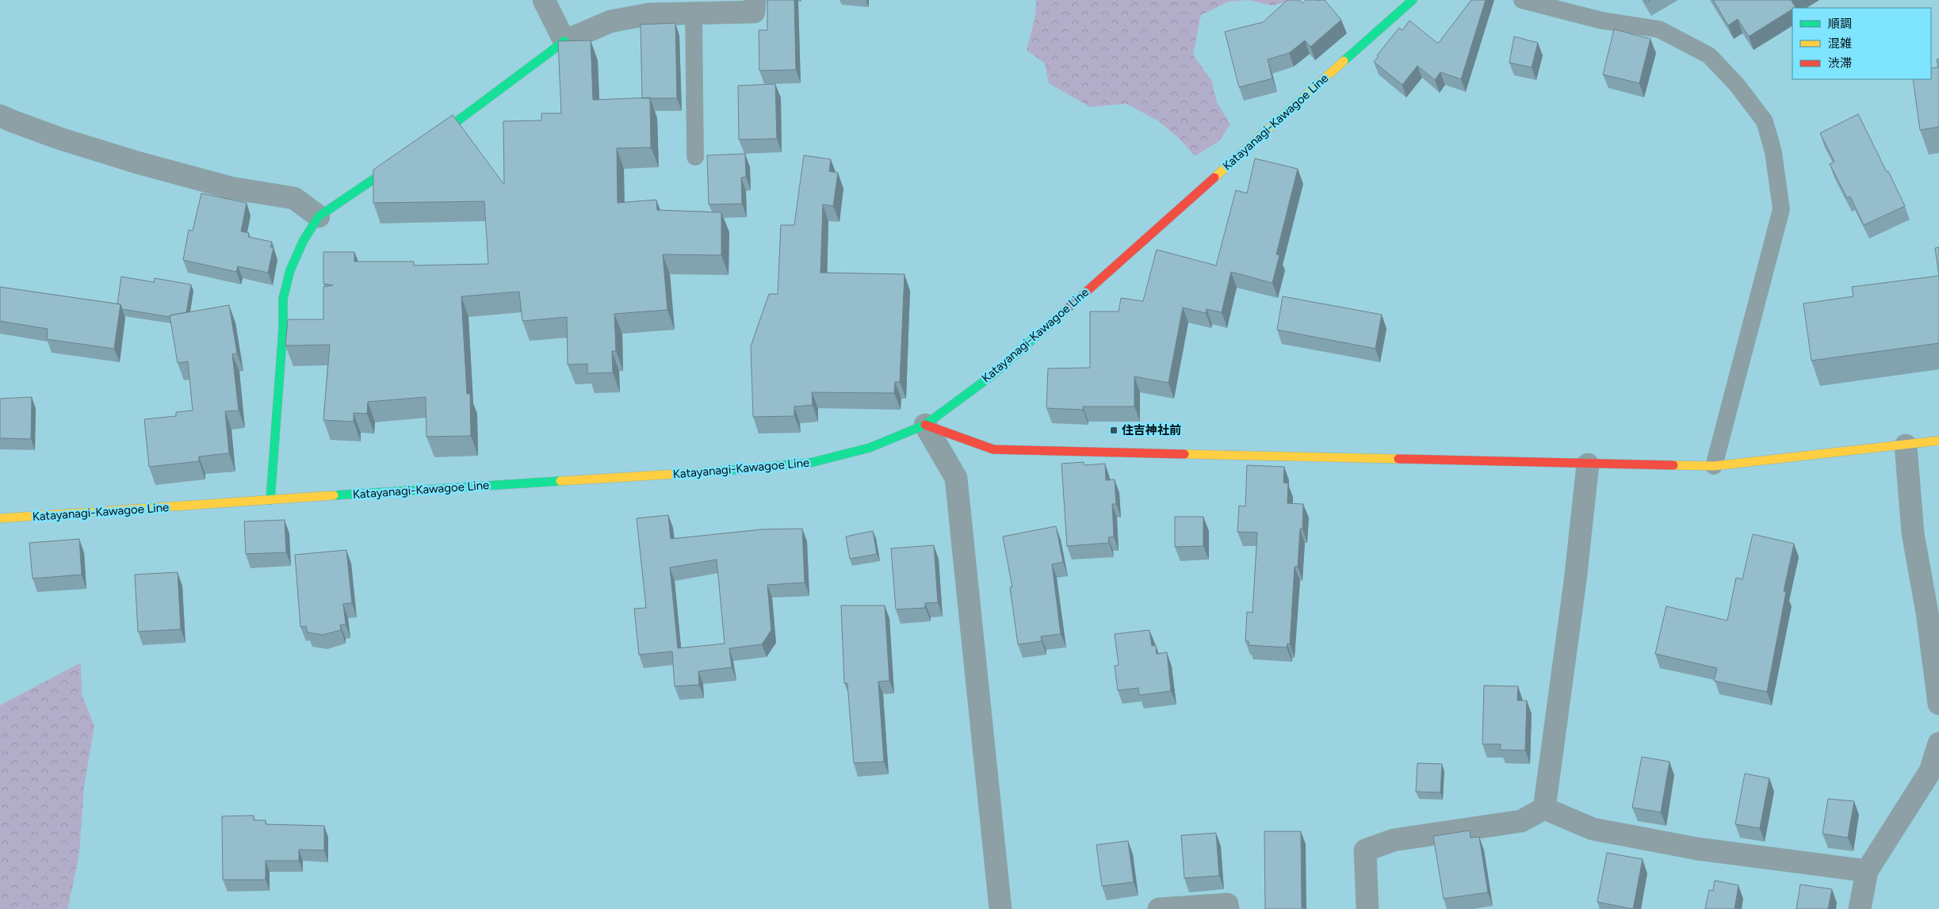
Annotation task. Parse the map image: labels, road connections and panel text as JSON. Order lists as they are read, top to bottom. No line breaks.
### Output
{"streets":{"street":["Katayanagi-Kawagoe Line"]},"places":{"transit":["住吉神社前"]},"legend":["順調","混雑","渋滞"]}
